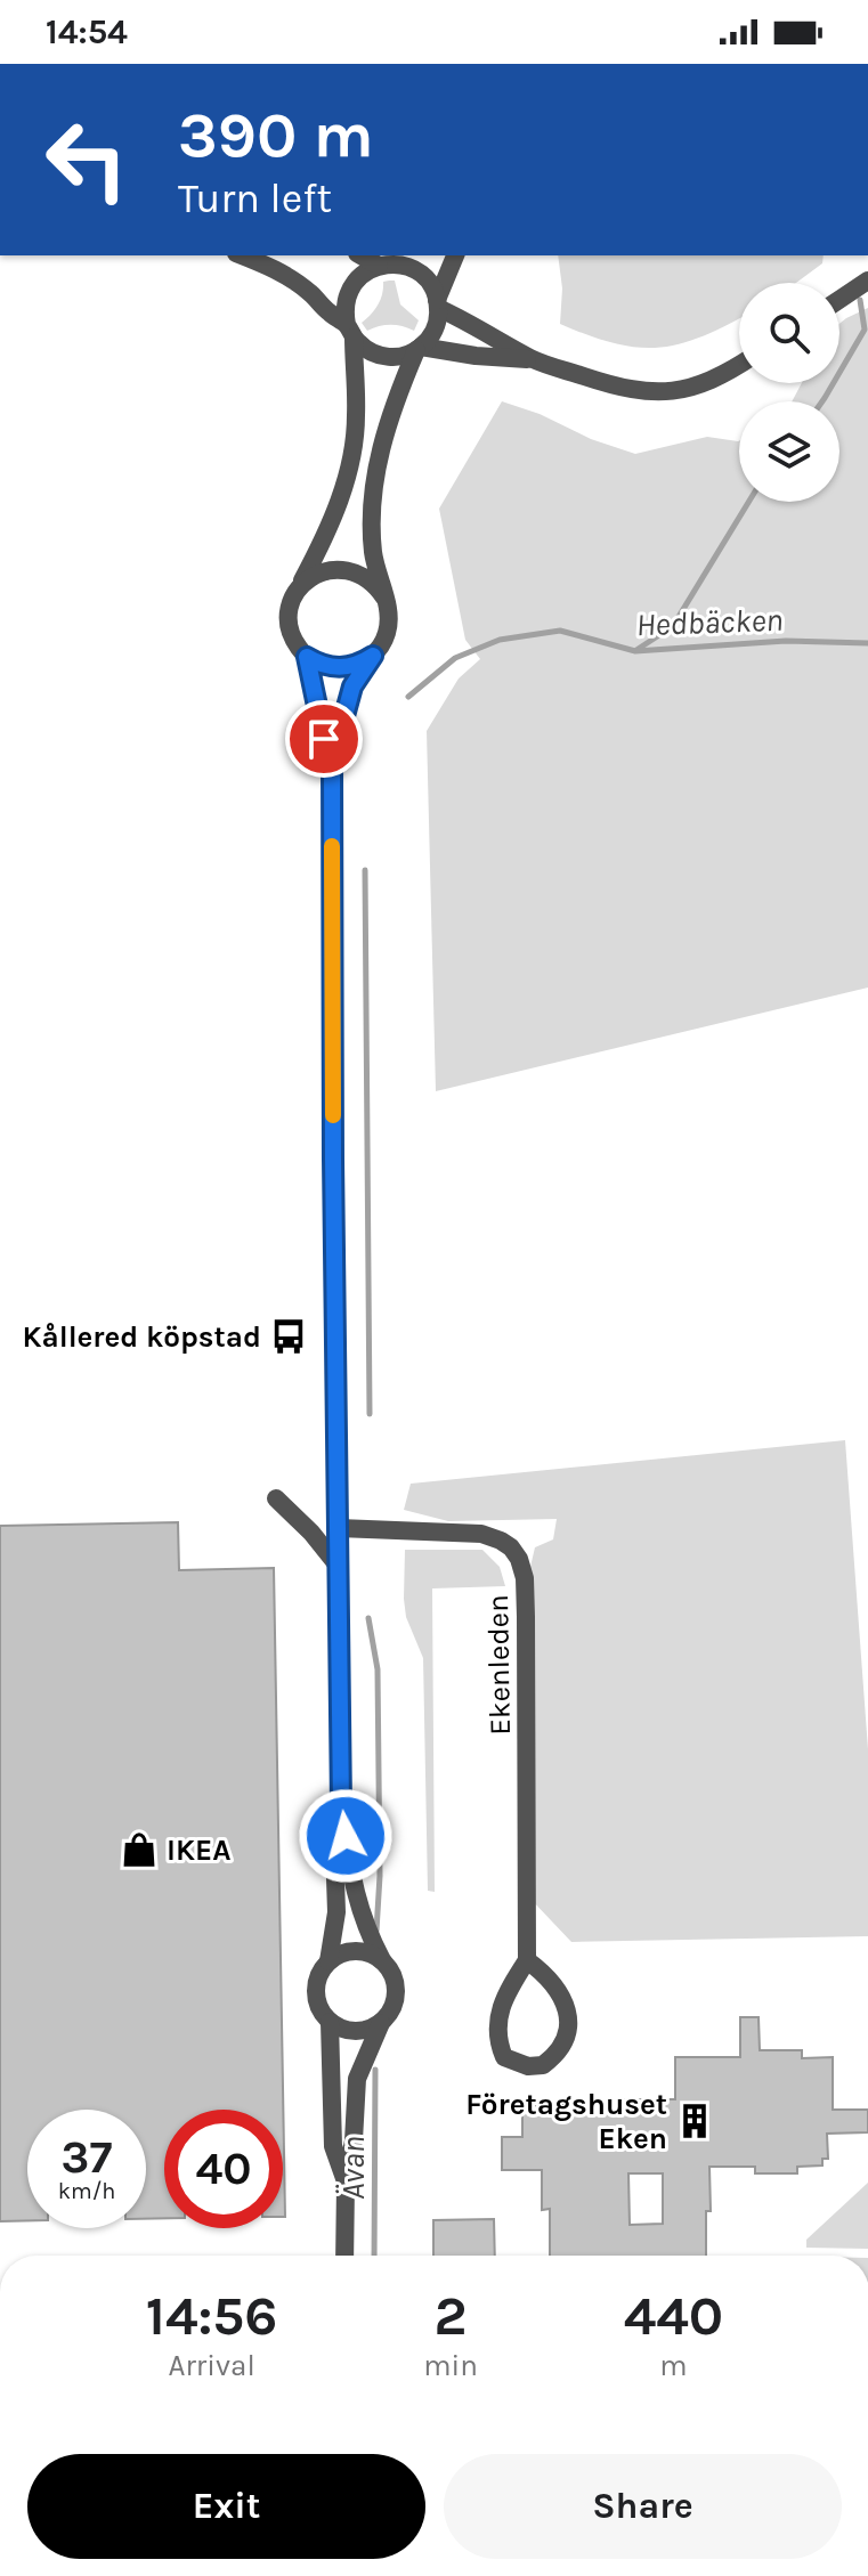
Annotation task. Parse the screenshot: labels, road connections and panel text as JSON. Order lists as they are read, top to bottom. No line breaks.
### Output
{"streets":{"street":["Ekenleden"]},"water":["Hedbäcken","Ävan"],"places":{"bus stop":["Kållered köpstad"],"shop":["IKEA"],"building":["Företagshuset Eken"]},"page":{"status":"14:54","turn":["390 m","Turn left"],"speed":"37 km/h","limit":"40","eta":["14:56","Arrival","2","min","440","m"],"buttons":["Exit","Share"]}}
